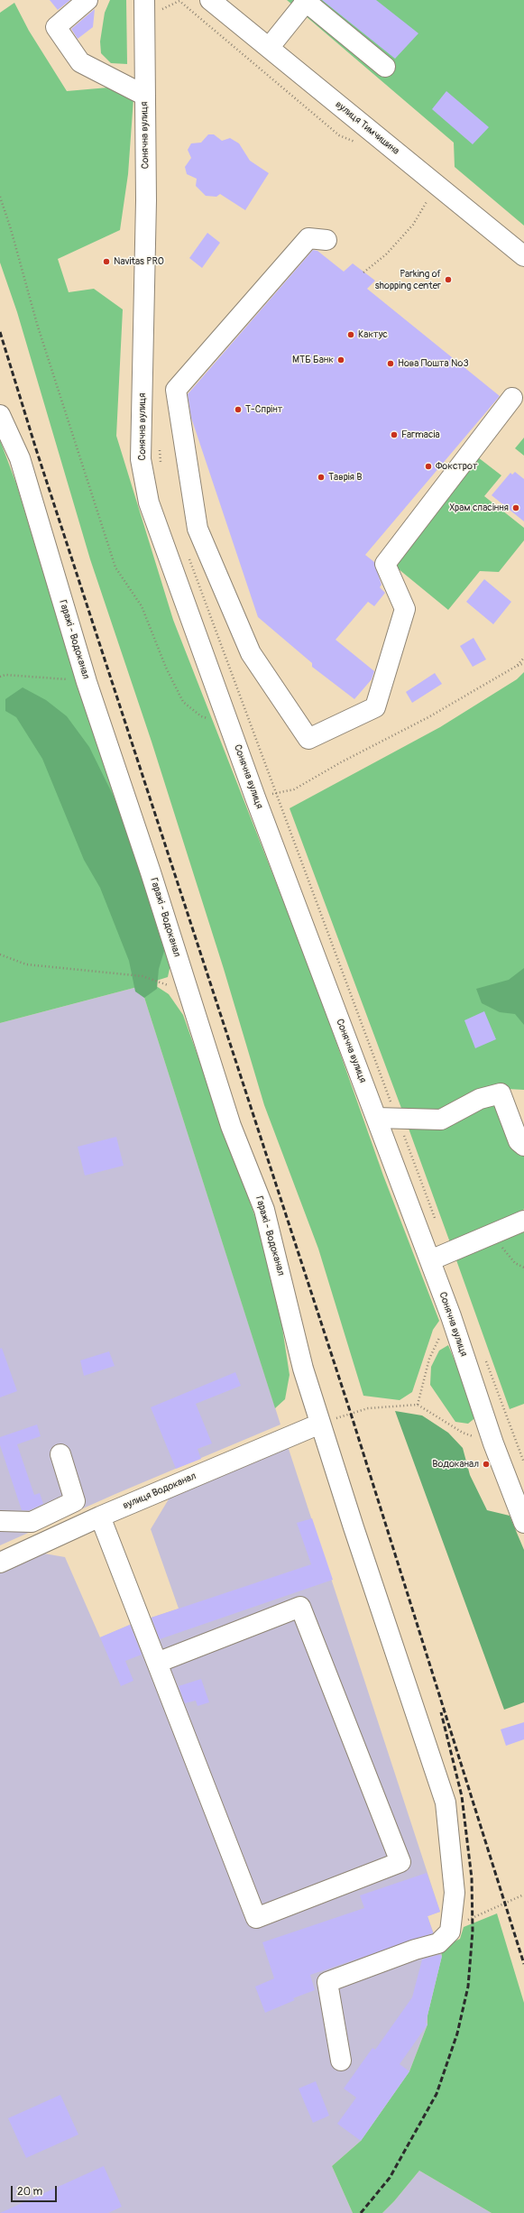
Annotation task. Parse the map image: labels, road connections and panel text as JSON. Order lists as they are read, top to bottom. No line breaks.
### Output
{"streets":{"street":["вулиця Тимчишина","Сонячна вулиця","Гаражі - Водоканал","вулиця Водоканал"]},"crossings":[["Гаражі - Водоканал","вулиця Водоканал"]],"places":["Navitas PRO","Parking of shopping center","Кактус","МТБ Банк","Нова Пошта №3","Т-Спрінт","Farmacia","Фокстрот","Таврія В","Храм спасіння","Водоканал"],"scale_bar":"20 m"}
